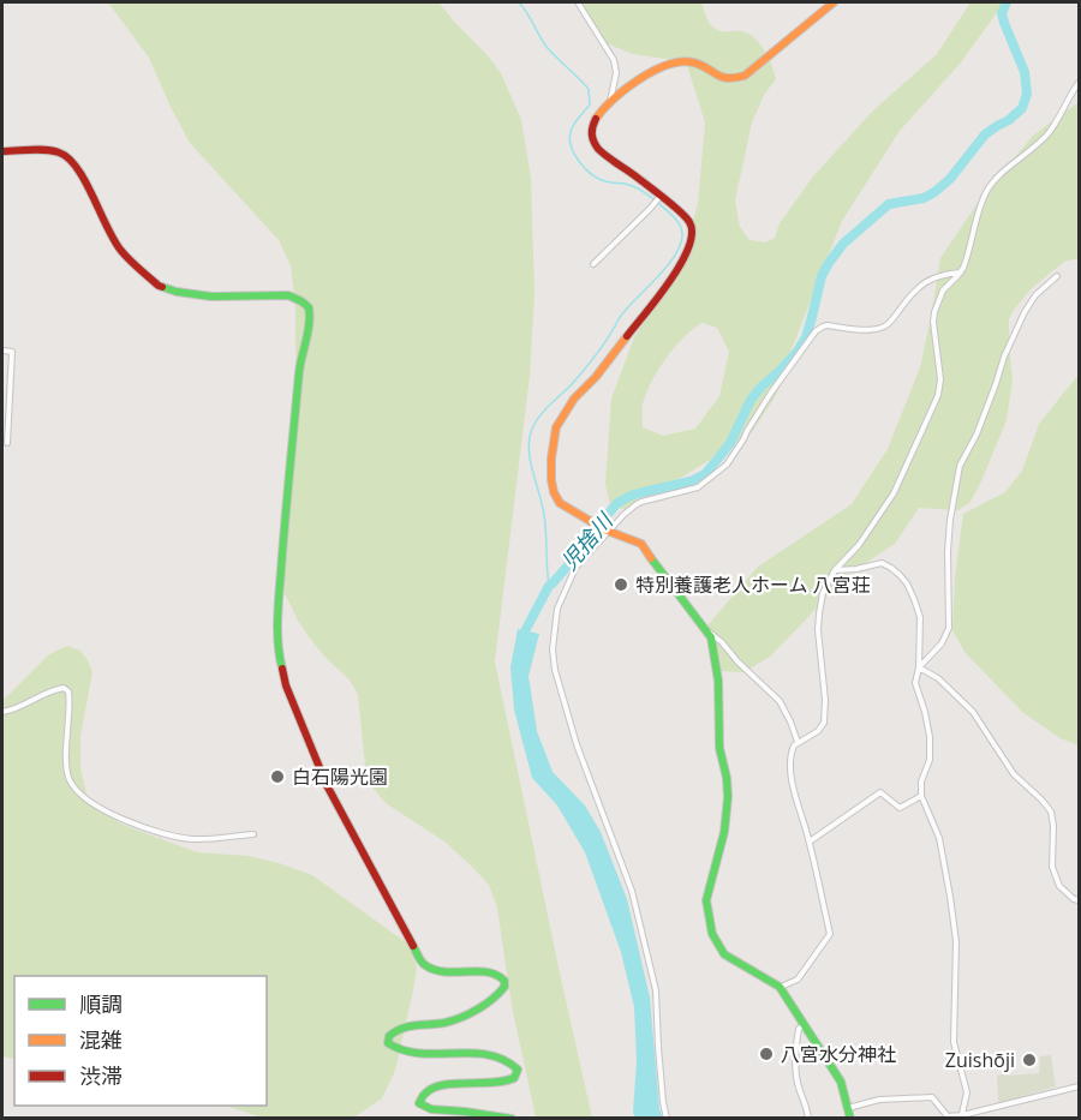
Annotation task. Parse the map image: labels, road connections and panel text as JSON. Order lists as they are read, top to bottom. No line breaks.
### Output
{"water":["児捨川"],"places":["特別養護老人ホーム 八宮荘","白石陽光園","八宮水分神社","Zuishōji"],"legend":["順調","混雑","渋滞"]}
